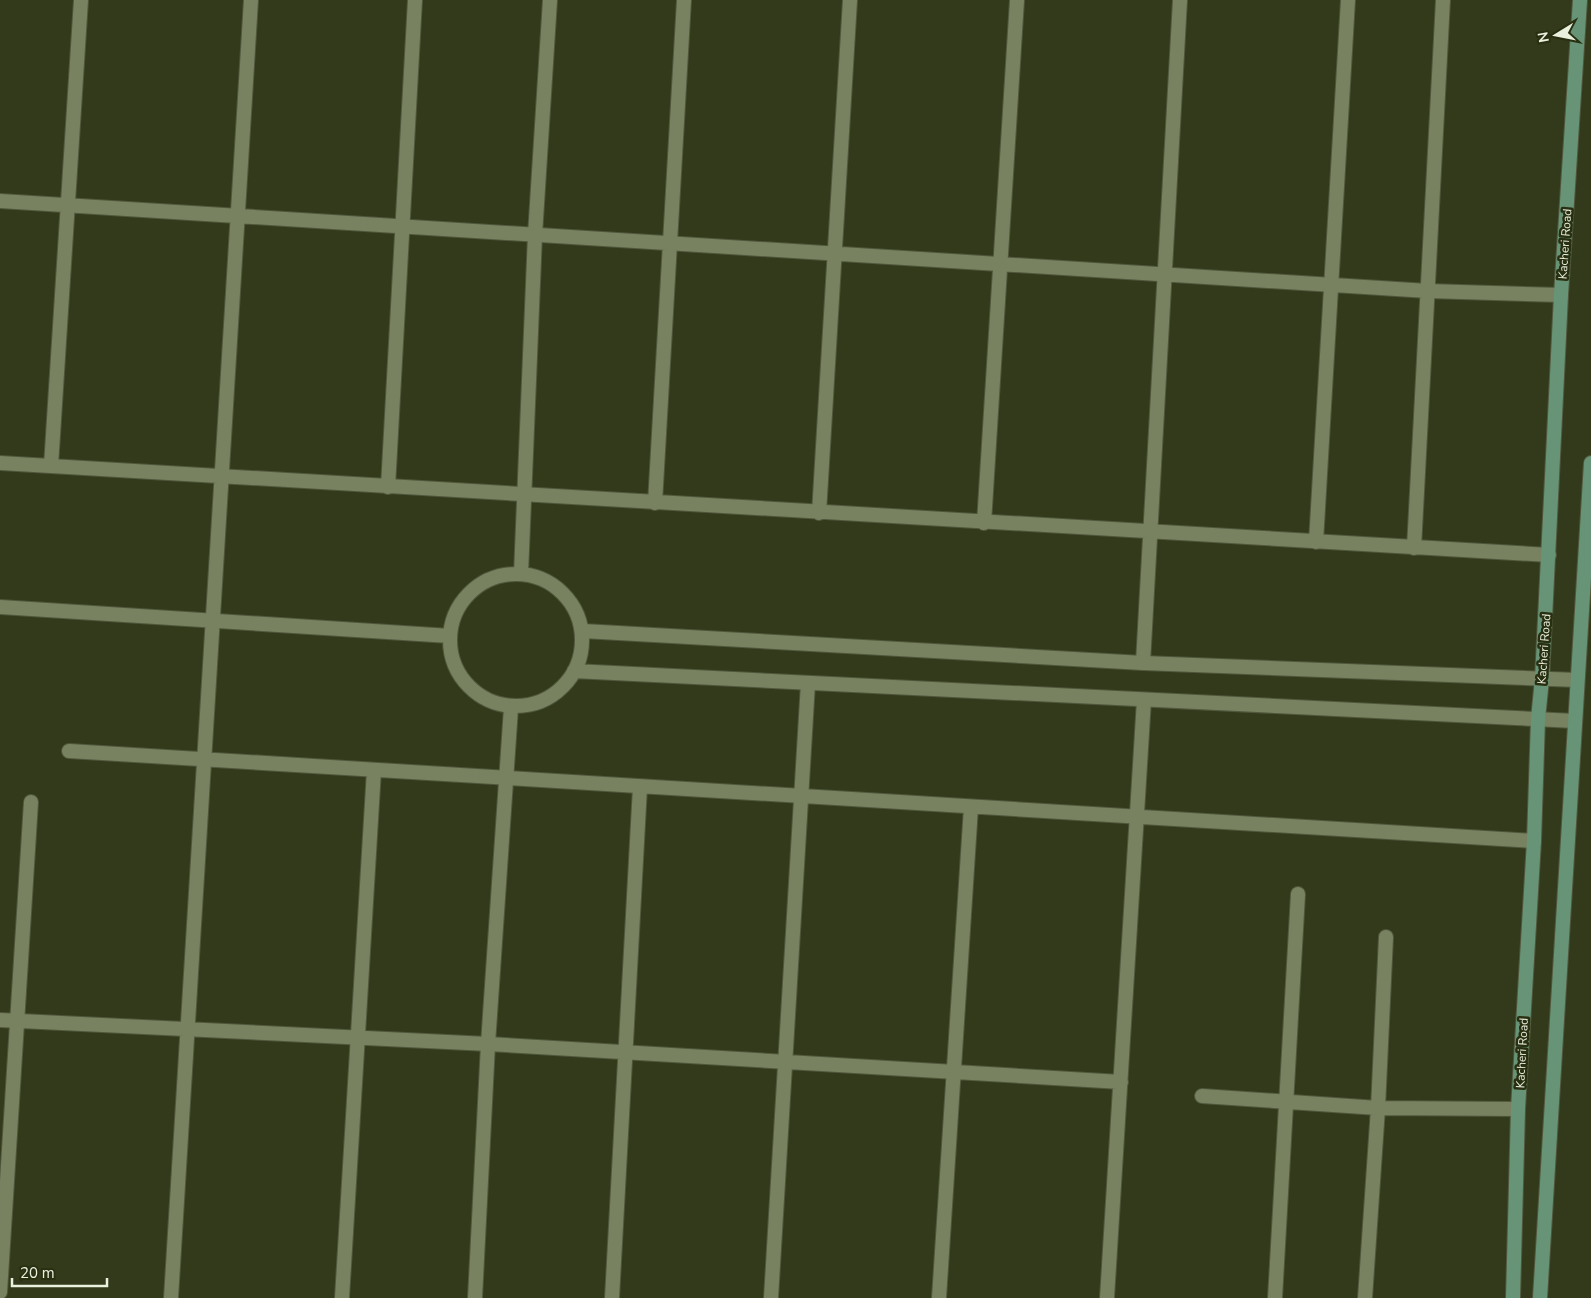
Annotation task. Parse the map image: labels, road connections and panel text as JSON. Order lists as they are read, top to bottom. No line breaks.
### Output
{"streets":{"main road":["Kacheri Road"]},"scale_bar":"20 m","north":"left"}
